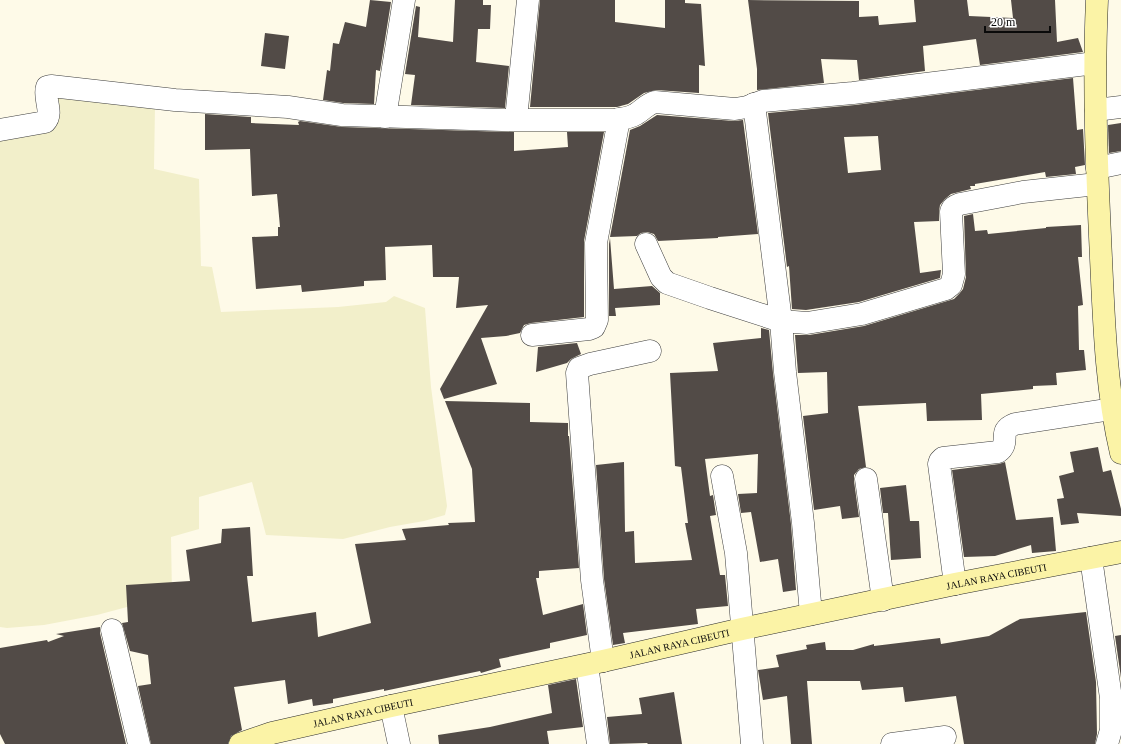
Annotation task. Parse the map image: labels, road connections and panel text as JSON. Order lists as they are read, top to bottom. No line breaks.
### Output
{"streets":{"main road":["JALAN RAYA CIBEUTI"]},"scale_bar":"20 m"}
